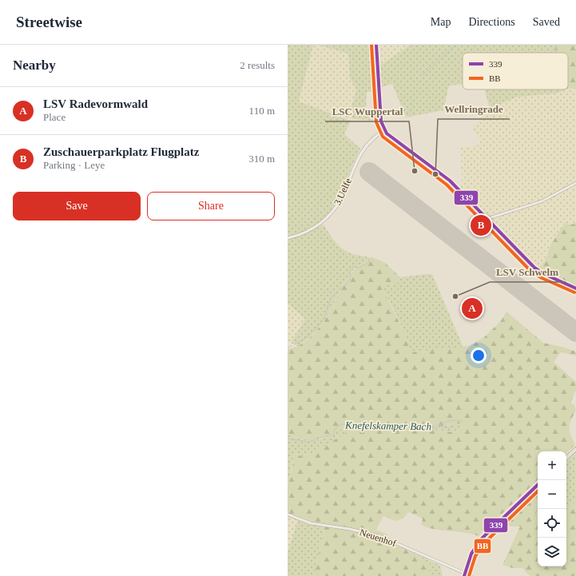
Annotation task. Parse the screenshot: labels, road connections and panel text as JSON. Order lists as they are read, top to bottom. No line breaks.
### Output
{"streets":{"street":["3.Uelfe","Neuenhof"]},"water":["Knefelskamper Bach"],"places":["LSC Wuppertal","Wellringrade","LSV Schwelm"],"lines":["transit line 339","transit line BB"],"legend":["339","BB"],"page":{"header":"Streetwise","nav":["Map","Directions","Saved"],"heading":["Nearby","2 results"],"list":[{"mark":"A","name":"LSV Radevormwald","note":"Place","value":"110 m"},{"mark":"B","name":"Zuschauerparkplatz Flugplatz","note":"Parking · Leye","value":"310 m"}],"buttons":["Save","Share"],"pins":["B","A"],"map_buttons":["+","−"]}}
